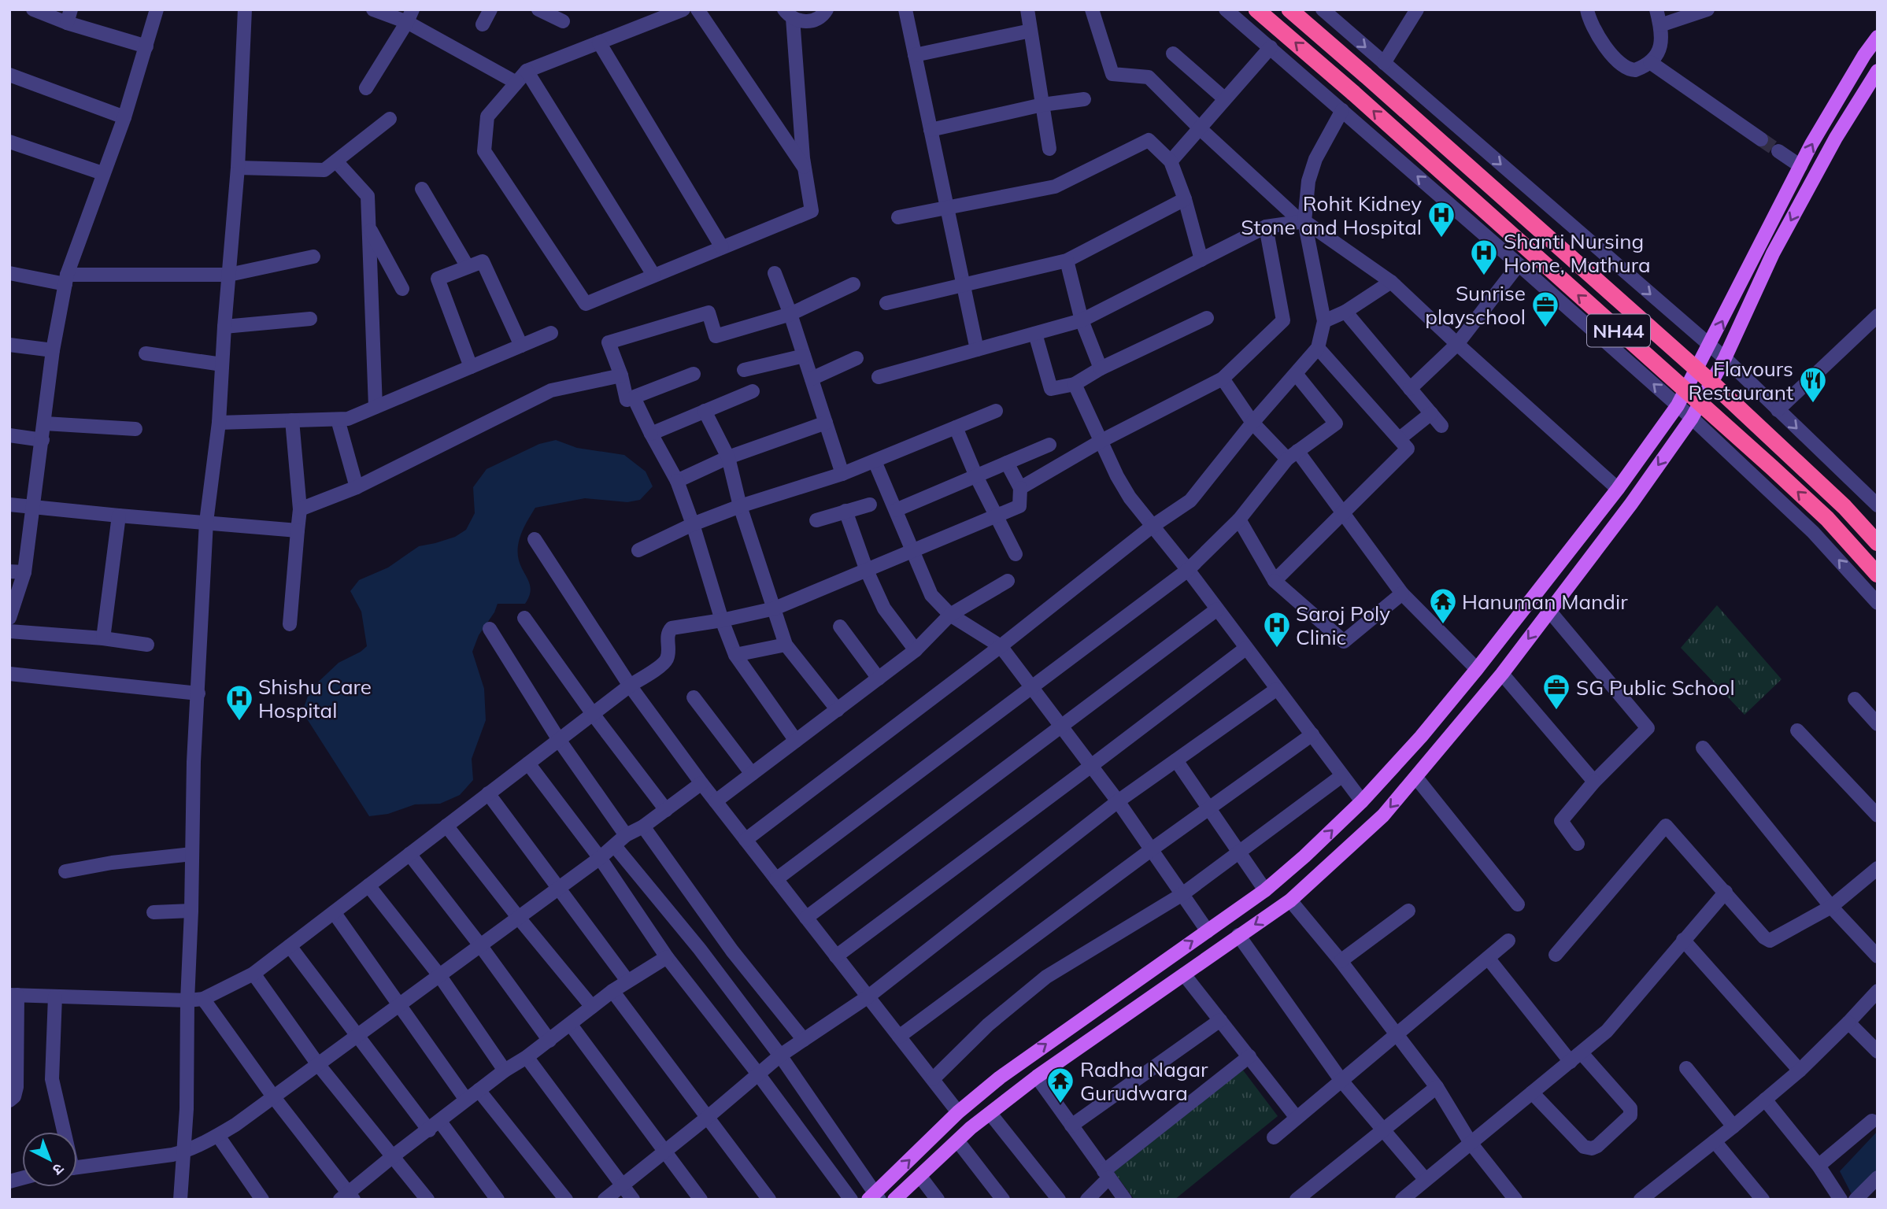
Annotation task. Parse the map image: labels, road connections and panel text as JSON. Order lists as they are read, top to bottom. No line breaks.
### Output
{"streets":{"highway":["NH44"]},"places":{"hospital":["Rohit Kidney Stone and Hospital","Shanti Nursing Home, Mathura","Saroj Poly Clinic","Shishu Care Hospital"],"office":["Sunrise playschool","SG Public School"],"restaurant":["Flavours Restaurant"],"temple":["Hanuman Mandir","Radha Nagar Gurudwara"]},"north":"bottom right"}
